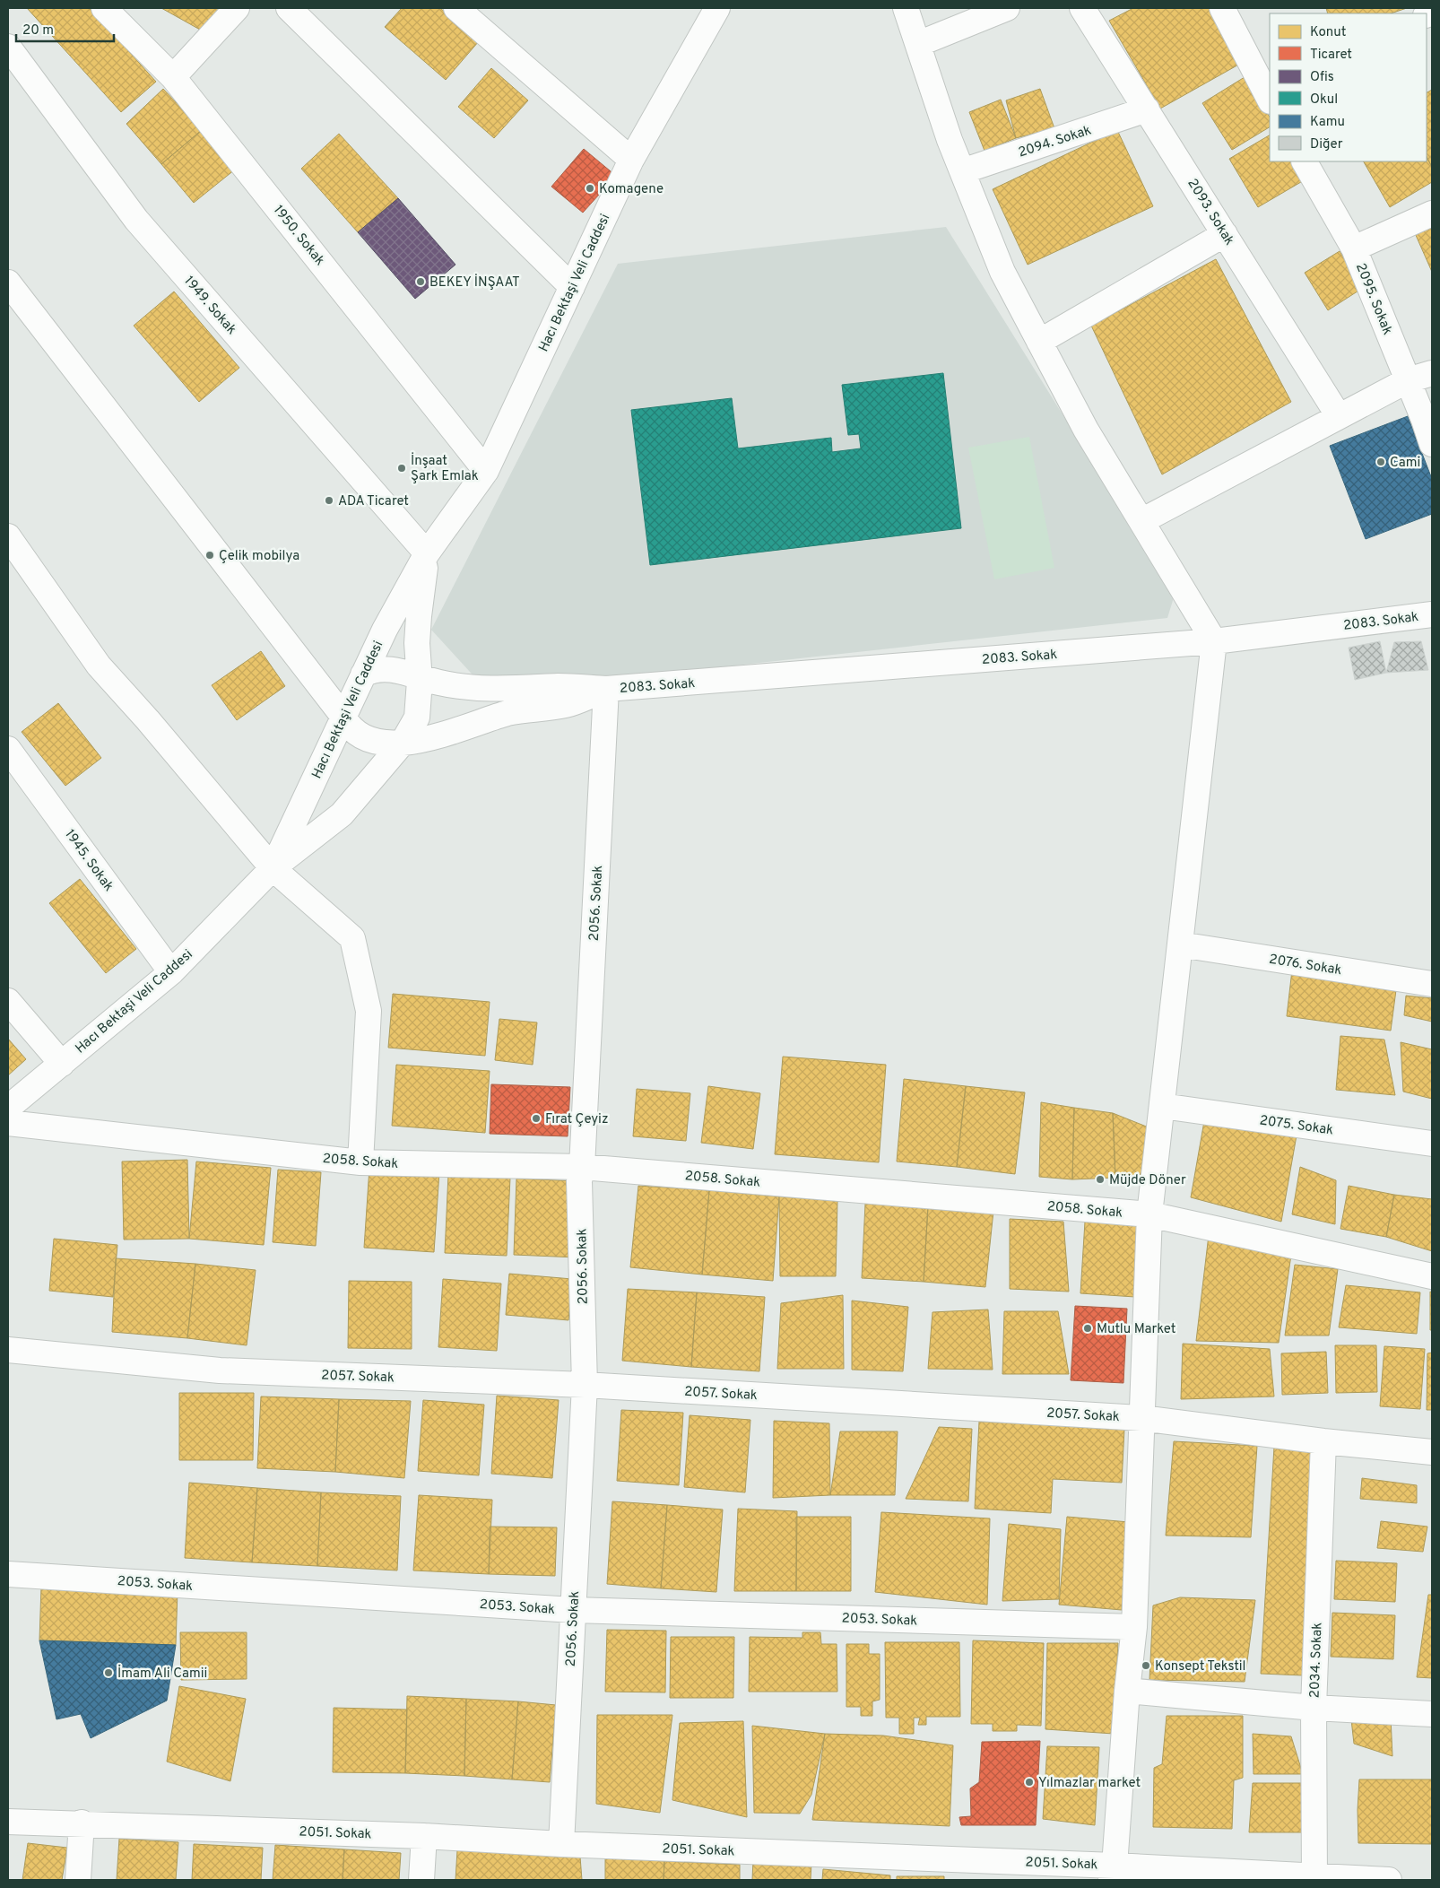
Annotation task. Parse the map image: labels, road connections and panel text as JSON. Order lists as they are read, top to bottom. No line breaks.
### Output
{"streets":{"street":["2094. Sokak","2093. Sokak","1950. Sokak","Hacı Bektaşi Veli Caddesi","2095. Sokak","1949. Sokak","2083. Sokak","1945. Sokak","2056. Sokak","2076. Sokak","2075. Sokak","2058. Sokak","2057. Sokak","2053. Sokak","2034. Sokak","2051. Sokak"]},"crossings":[["2094. Sokak","2093. Sokak"],["1950. Sokak","Hacı Bektaşi Veli Caddesi"],["Hacı Bektaşi Veli Caddesi","1949. Sokak"],["Hacı Bektaşi Veli Caddesi","1945. Sokak"],["2083. Sokak","2056. Sokak"],["2056. Sokak","2058. Sokak"],["2056. Sokak","2057. Sokak"],["2056. Sokak","2053. Sokak"],["2056. Sokak","2051. Sokak"],["2057. Sokak","2034. Sokak"],["2034. Sokak","2051. Sokak"]],"places":["Komagene","BEKEY İNŞAAT","Cami","İnşaat Şark Emlak","ADA Ticaret","Çelik mobilya","Fırat Çeyiz","Müjde Döner","Mutlu Market","Konsept Tekstil","İmam Ali Camii","Yılmazlar market"],"legend":["Konut","Ticaret","Ofis","Okul","Kamu","Diğer"],"scale_bar":"20 m"}
